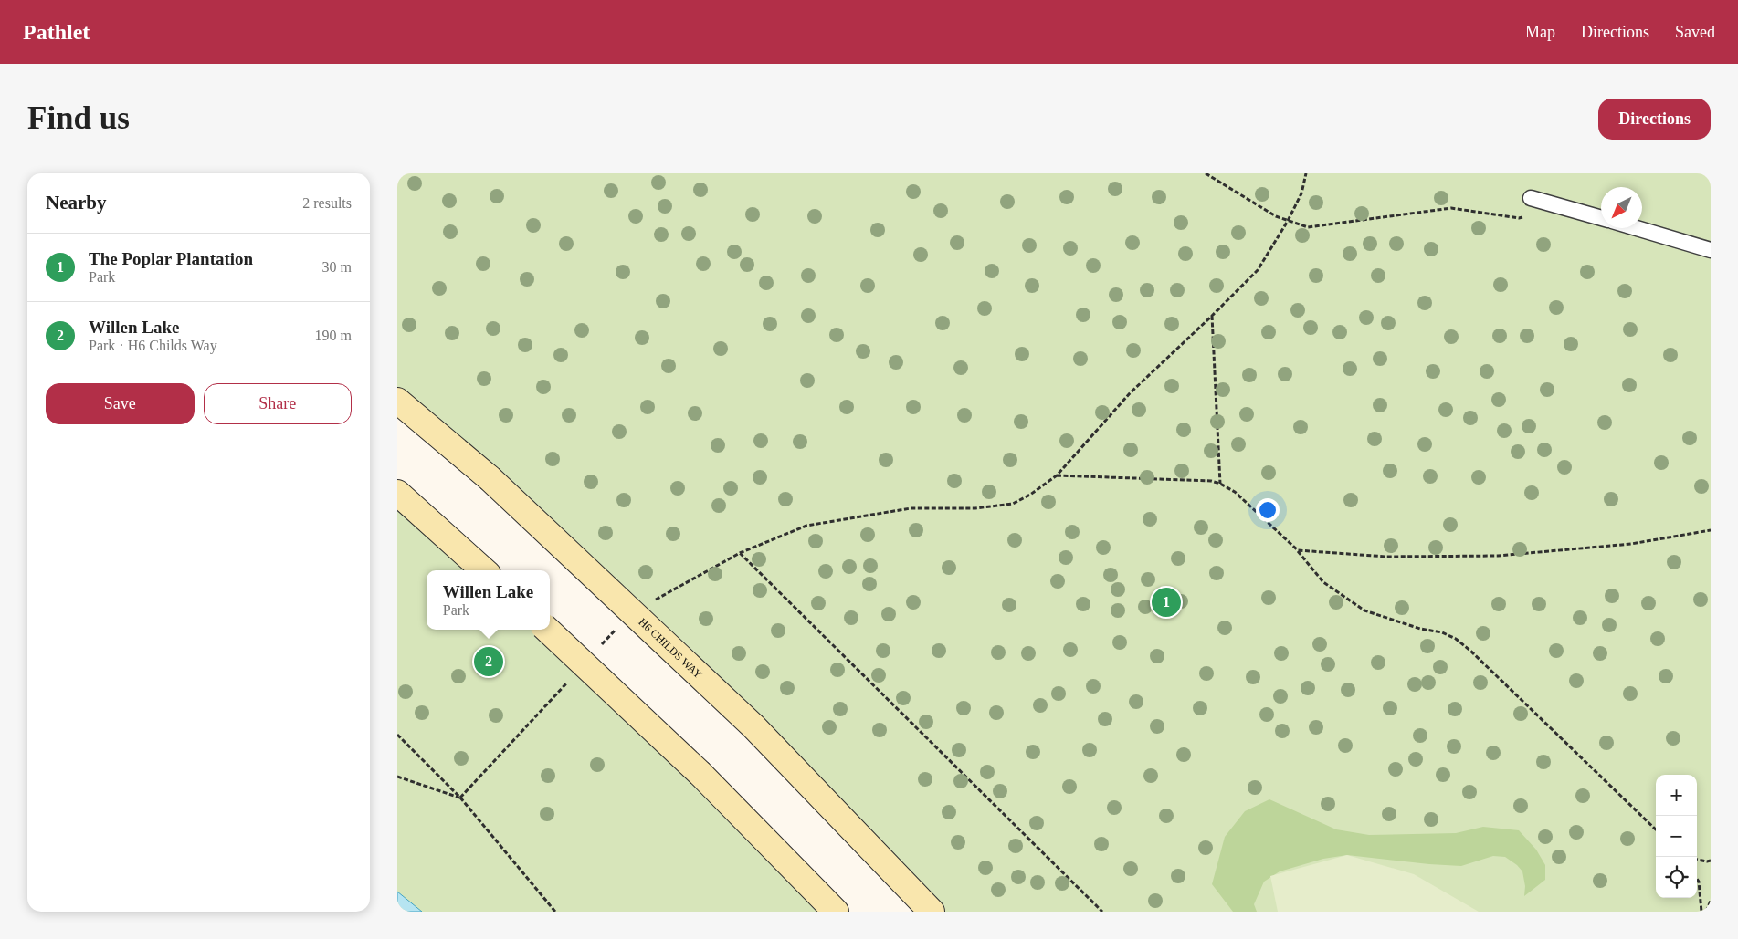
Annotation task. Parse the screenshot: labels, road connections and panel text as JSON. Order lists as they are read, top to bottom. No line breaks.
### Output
{"streets":{"street":["H6 CHILDS WAY"]},"north":"bottom left","page":{"header":"Pathlet","nav":["Map","Directions","Saved"],"buttons":["Directions",["Save","Share"]],"title":"Find us","heading":["Nearby","2 results"],"list":[{"mark":"1","name":"The Poplar Plantation","note":"Park","value":"30 m"},{"mark":"2","name":"Willen Lake","note":"Park · H6 Childs Way","value":"190 m"}],"popup":["Willen Lake","Park"],"pins":["1","2"],"map_buttons":["+","−"]}}
